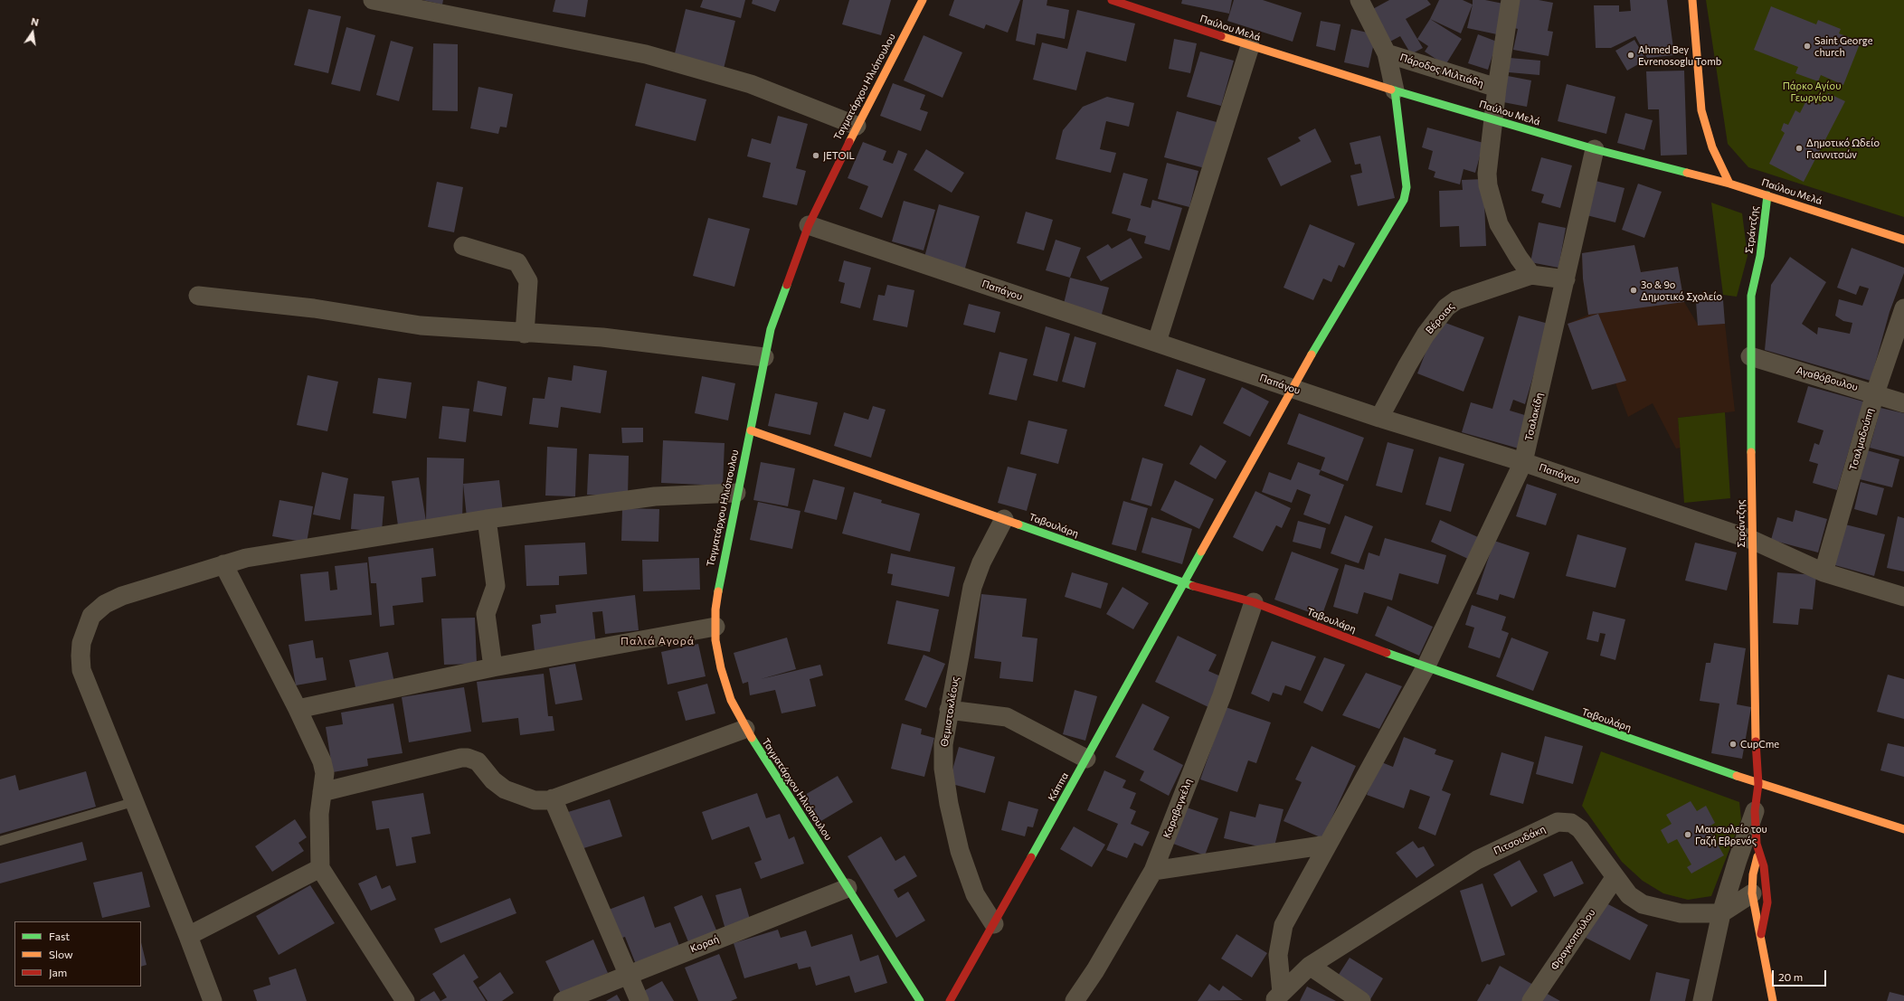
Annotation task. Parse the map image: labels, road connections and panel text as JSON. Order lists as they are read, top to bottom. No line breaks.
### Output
{"streets":{"street":["Παύλου Μελά","Πάροδος Μιλτιάδη","Ταγματάρχου Ηλιόπουλου","Στράντζης","Παπάγου","Βέροιας","Αγαθόβουλου","Τσαλακίδη","Τσαλμαδούπη","Ταβουλάρη","Θεμιστοκλέους","Κάππα","Καραβαγκέλη","Πιτσουδάκη","Φραγκοπούλου","Κοραή"]},"crossings":[["Παύλου Μελά","Στράντζης"],["Παύλου Μελά","Τσαλακίδη"],["Παύλου Μελά","Κάππα"],["Ταγματάρχου Ηλιόπουλου","Παπάγου"],["Ταγματάρχου Ηλιόπουλου","Ταβουλάρη"],["Ταγματάρχου Ηλιόπουλου","Κοραή"],["Στράντζης","Παπάγου"],["Στράντζης","Αγαθόβουλου"],["Στράντζης","Ταβουλάρη"],["Παπάγου","Βέροιας"],["Παπάγου","Τσαλακίδη"],["Παπάγου","Τσαλμαδούπη"],["Παπάγου","Κάππα"],["Βέροιας","Τσαλακίδη"],["Αγαθόβουλου","Τσαλμαδούπη"],["Τσαλακίδη","Ταβουλάρη"],["Τσαλακίδη","Πιτσουδάκη"],["Ταβουλάρη","Θεμιστοκλέους"],["Ταβουλάρη","Κάππα"],["Ταβουλάρη","Καραβαγκέλη"],["Θεμιστοκλέους","Κάππα"],["Πιτσουδάκη","Φραγκοπούλου"]],"districts":["Παλιά Αγορά"],"parks":["Πάρκο Αγίου Γεωργίου"],"places":["Saint George church","Ahmed Bey Evrenosoglu Tomb","Δημοτικό Ωδείο Γιαννιτσών","JETOIL","3ο & 9ο Δημοτικό Σχολείο","CupCme","Μαυσωλείο του Γαζή Εβρενός"],"legend":["Fast","Slow","Jam"],"scale_bar":"20 m","north":"top"}
